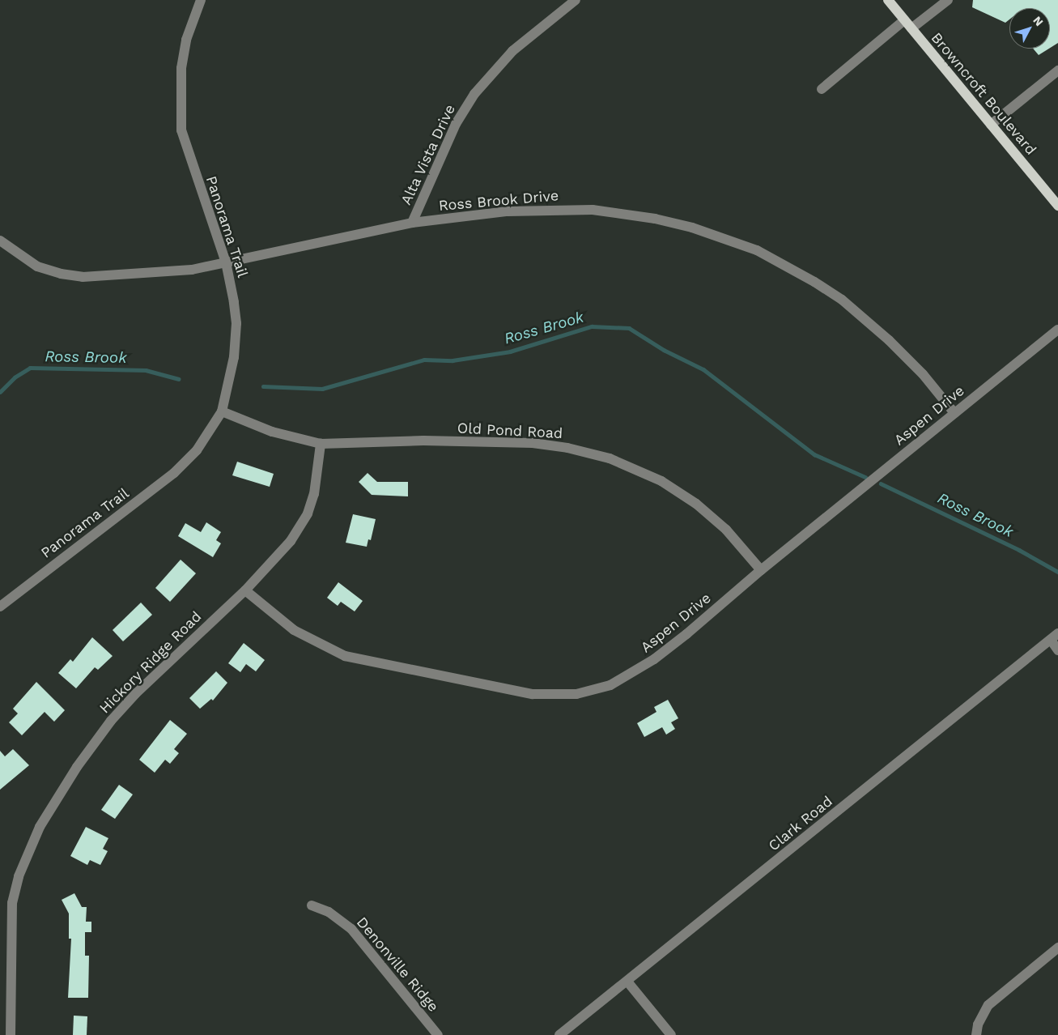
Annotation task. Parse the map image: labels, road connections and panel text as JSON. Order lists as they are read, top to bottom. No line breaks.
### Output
{"streets":{"main road":["Browncroft Boulevard"],"street":["Alta Vista Drive","Ross Brook Drive","Panorama Trail","Aspen Drive","Old Pond Road","Hickory Ridge Road","Clark Road","Denonville Ridge"]},"crossings":[["Alta Vista Drive","Ross Brook Drive"],["Ross Brook Drive","Panorama Trail"],["Ross Brook Drive","Aspen Drive"],["Panorama Trail","Old Pond Road"],["Aspen Drive","Old Pond Road"],["Aspen Drive","Hickory Ridge Road"],["Old Pond Road","Hickory Ridge Road"]],"water":["Ross Brook"],"north":"top right"}
